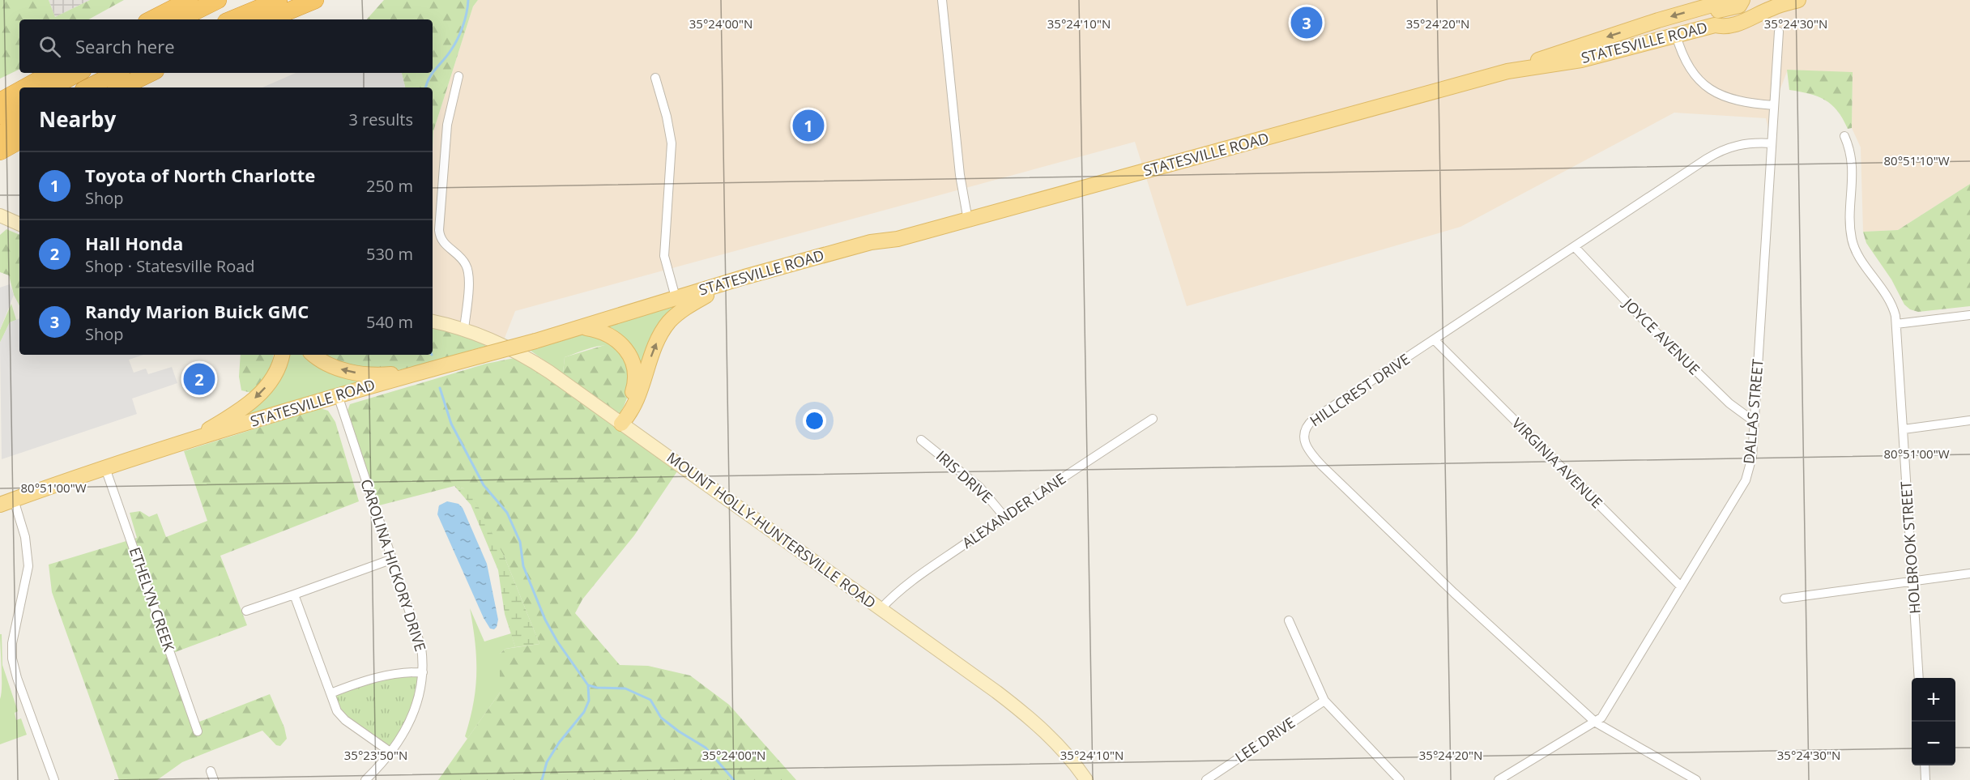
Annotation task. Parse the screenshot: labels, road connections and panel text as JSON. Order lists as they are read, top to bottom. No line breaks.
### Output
{"streets":{"main road":["STATESVILLE ROAD","MOUNT HOLLY-HUNTERSVILLE ROAD"],"street":["JOYCE AVENUE","HILLCREST DRIVE","DALLAS STREET","VIRGINIA AVENUE","IRIS DRIVE","ALEXANDER LANE","HOLBROOK STREET","CAROLINA HICKORY DRIVE","ETHELYN CREEK","LEE DRIVE"]},"crossings":[["STATESVILLE ROAD","CAROLINA HICKORY DRIVE"],["STATESVILLE ROAD","ETHELYN CREEK"],["JOYCE AVENUE","HILLCREST DRIVE"],["JOYCE AVENUE","DALLAS STREET"],["HILLCREST DRIVE","DALLAS STREET"],["HILLCREST DRIVE","VIRGINIA AVENUE"],["DALLAS STREET","VIRGINIA AVENUE"],["IRIS DRIVE","ALEXANDER LANE"],["ALEXANDER LANE","MOUNT HOLLY-HUNTERSVILLE ROAD"]],"page":{"pins":["3","1","2"],"search":"Search here","heading":["Nearby","3 results"],"list":[{"mark":"1","name":"Toyota of North Charlotte","note":"Shop","value":"250 m"},{"mark":"2","name":"Hall Honda","note":"Shop · Statesville Road","value":"530 m"},{"mark":"3","name":"Randy Marion Buick GMC","note":"Shop","value":"540 m"}],"map_buttons":["+","−"]},"coordinates":["35°24'00\"N","35°24'10\"N","35°24'20\"N","35°24'30\"N","80°51'10\"W","80°51'00\"W","35°23'50\"N"]}
